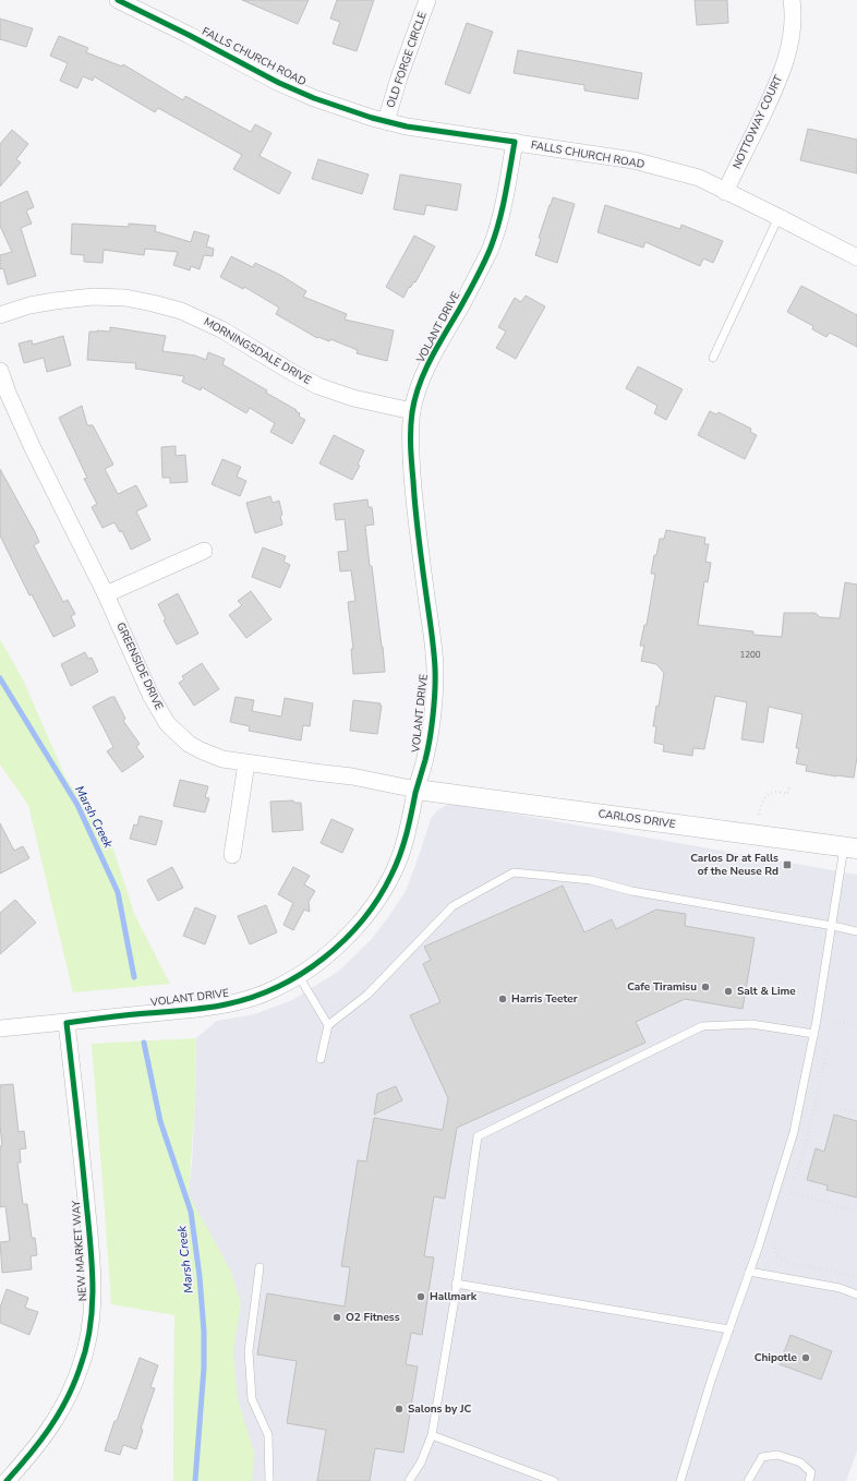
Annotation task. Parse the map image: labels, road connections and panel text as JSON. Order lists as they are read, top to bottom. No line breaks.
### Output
{"streets":{"street":["FALLS CHURCH ROAD","OLD FORGE CIRCLE","NOTTOWAY COURT","VOLANT DRIVE","MORNINGSDALE DRIVE","GREENSIDE DRIVE","CARLOS DRIVE","NEW MARKET WAY"]},"crossings":[["FALLS CHURCH ROAD","OLD FORGE CIRCLE"],["FALLS CHURCH ROAD","NOTTOWAY COURT"],["FALLS CHURCH ROAD","VOLANT DRIVE"],["VOLANT DRIVE","MORNINGSDALE DRIVE"],["VOLANT DRIVE","GREENSIDE DRIVE"],["VOLANT DRIVE","CARLOS DRIVE"],["VOLANT DRIVE","NEW MARKET WAY"],["GREENSIDE DRIVE","CARLOS DRIVE"]],"water":["Marsh Creek"],"places":{"transit":["Carlos Dr at Falls of the Neuse Rd"],"other":["Cafe Tiramisu","Salt & Lime","Harris Teeter","Hallmark","O2 Fitness","Chipotle","Salons by JC"]},"house_numbers":["1200"]}
